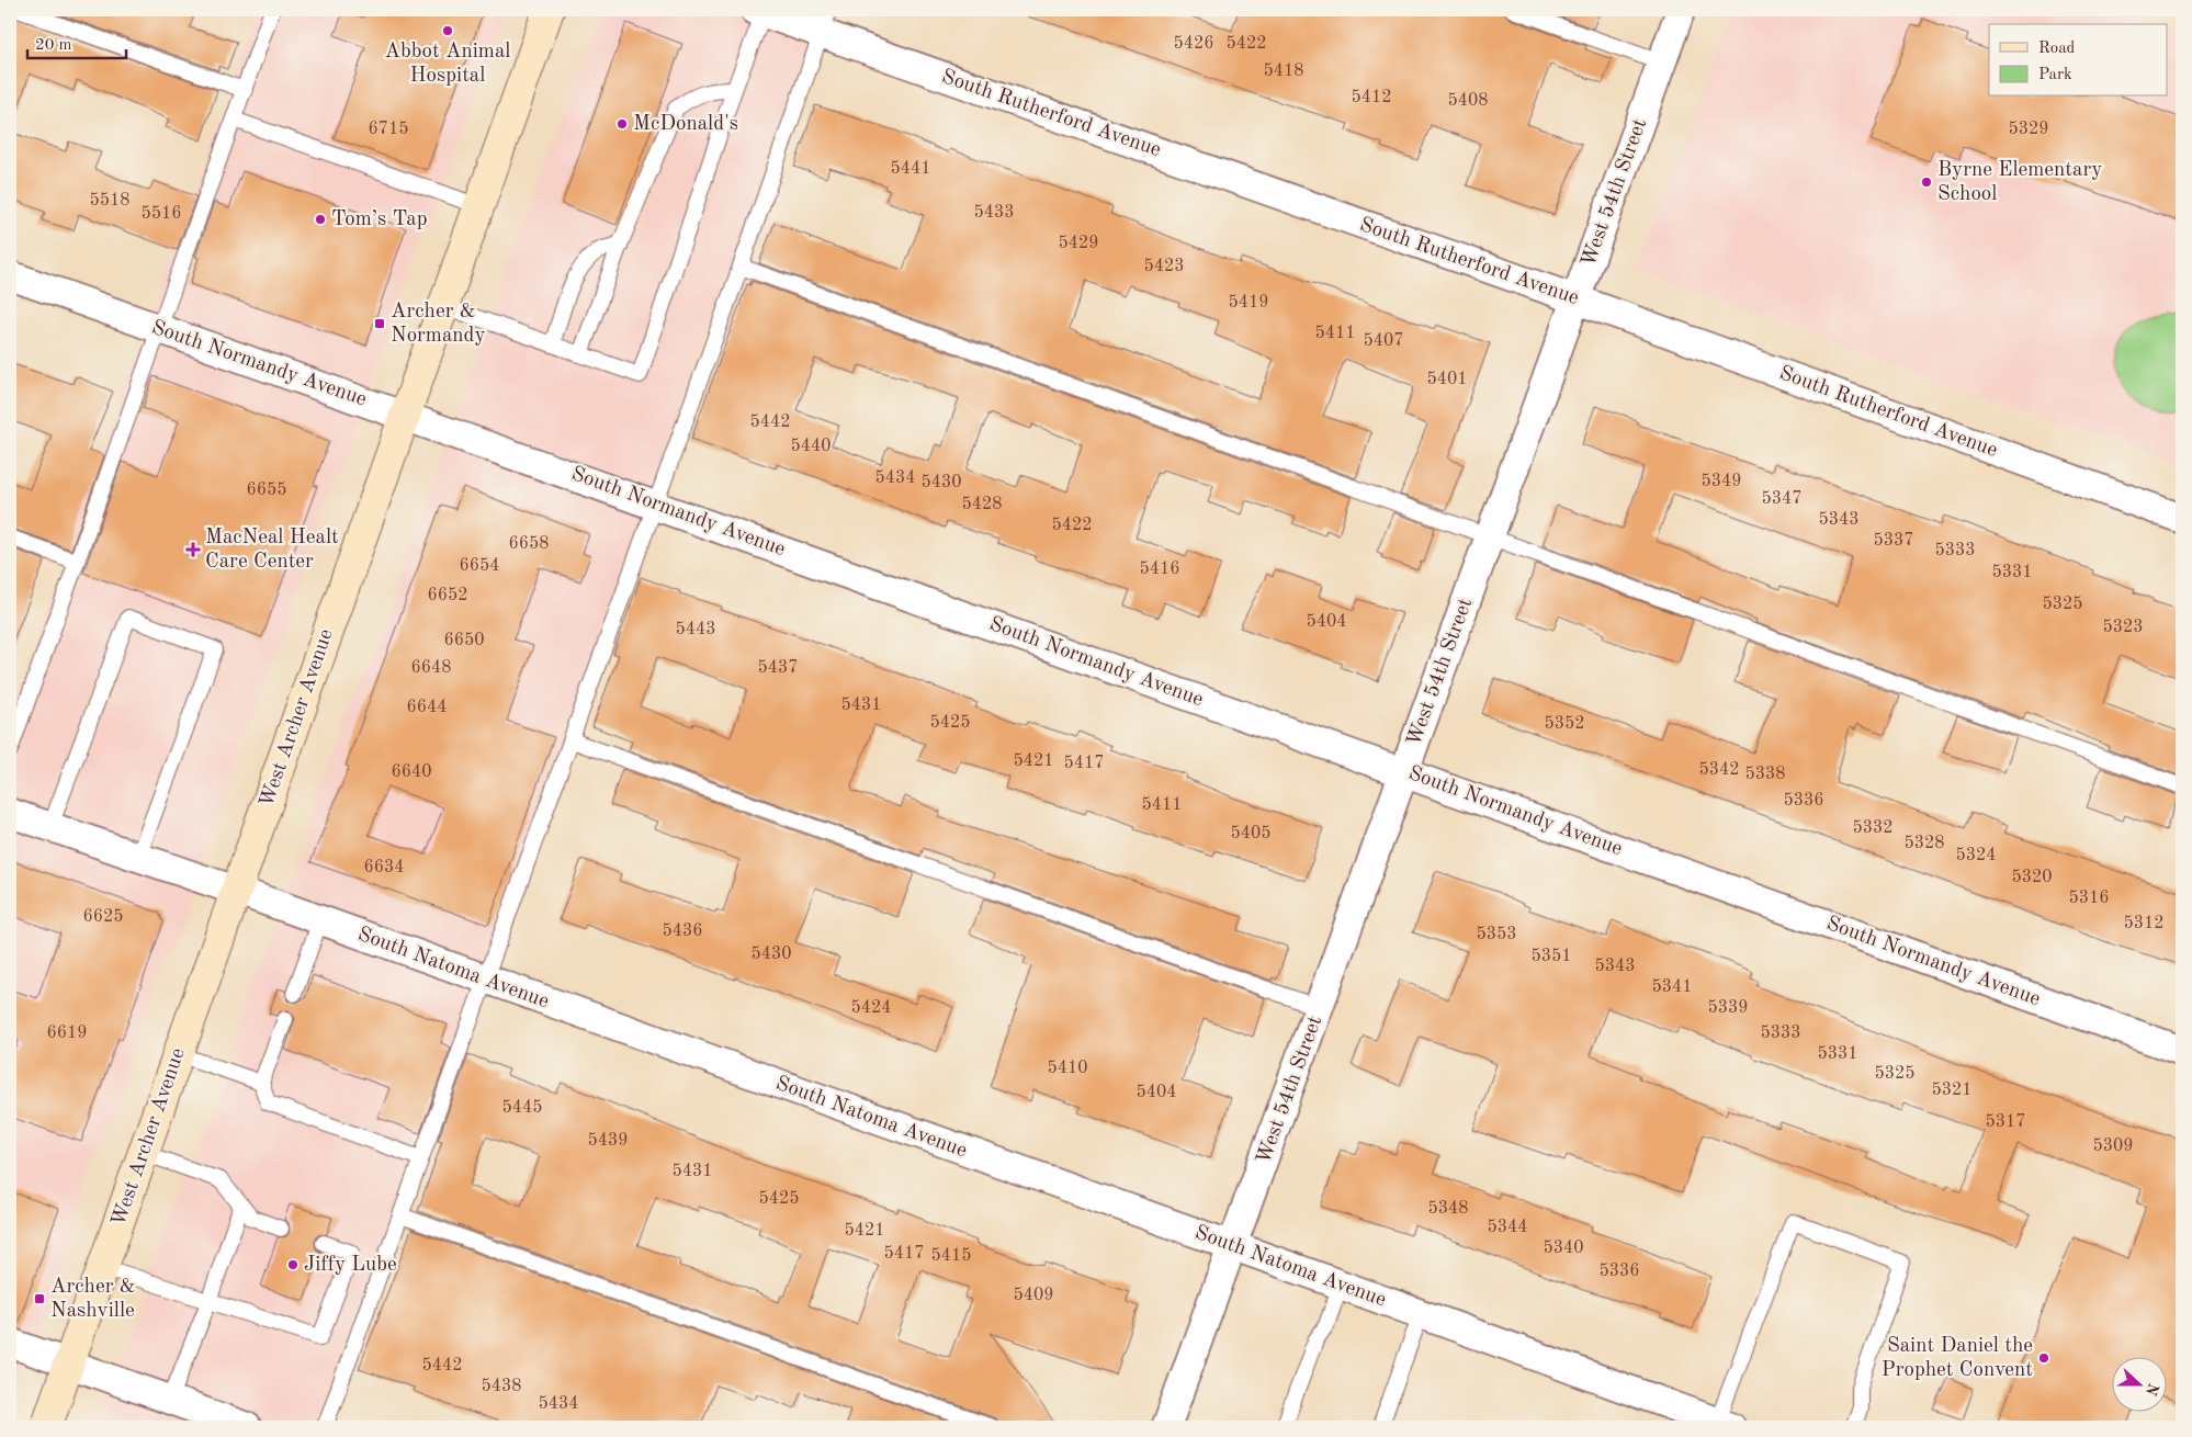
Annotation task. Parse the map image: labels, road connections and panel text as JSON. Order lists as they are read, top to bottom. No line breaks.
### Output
{"streets":{"main road":["West Archer Avenue"],"street":["South Rutherford Avenue","West 54th Street","South Normandy Avenue","South Natoma Avenue"]},"crossings":[["South Rutherford Avenue","West 54th Street"],["West 54th Street","South Normandy Avenue"],["West 54th Street","South Natoma Avenue"],["South Normandy Avenue","West Archer Avenue"],["West Archer Avenue","South Natoma Avenue"]],"places":{"other":["Abbot Animal Hospital","McDonald's","Byrne Elementary School","Tom’s Tap","Jiffy Lube","Saint Daniel the Prophet Convent"],"transit":["Archer & Normandy","Archer & Nashville"],"health":["MacNeal Healt Care Center"]},"house_numbers":["5426","5422","5418","5412","5408","6715","5329","5441","5518","5433","5516","5429","5423","5419","5411","5407","5401","5442","5440","5434","5349","5430","6655","5347","5428","5343","5422","5337","6658","5333","6654","5416","5331","6652","5325","5404","5323","5443","6650","6648","5437","5431","6644","5425","5352","5421","5417","5342","6640","5338","5336","5411","5332","5405","5328","5324","6634","5320","5316","6625","5312","5436","5353","5430","5351","5343","5341","5424","5339","6619","5333","5331","5410","5325","5321","5404","5445","5317","5439","5309","5431","5425","5348","5344","5421","5340","5417","5415","5336","5409","5442","5438","5434"],"legend":["Road","Park"],"scale_bar":"20 m","north":"right"}
